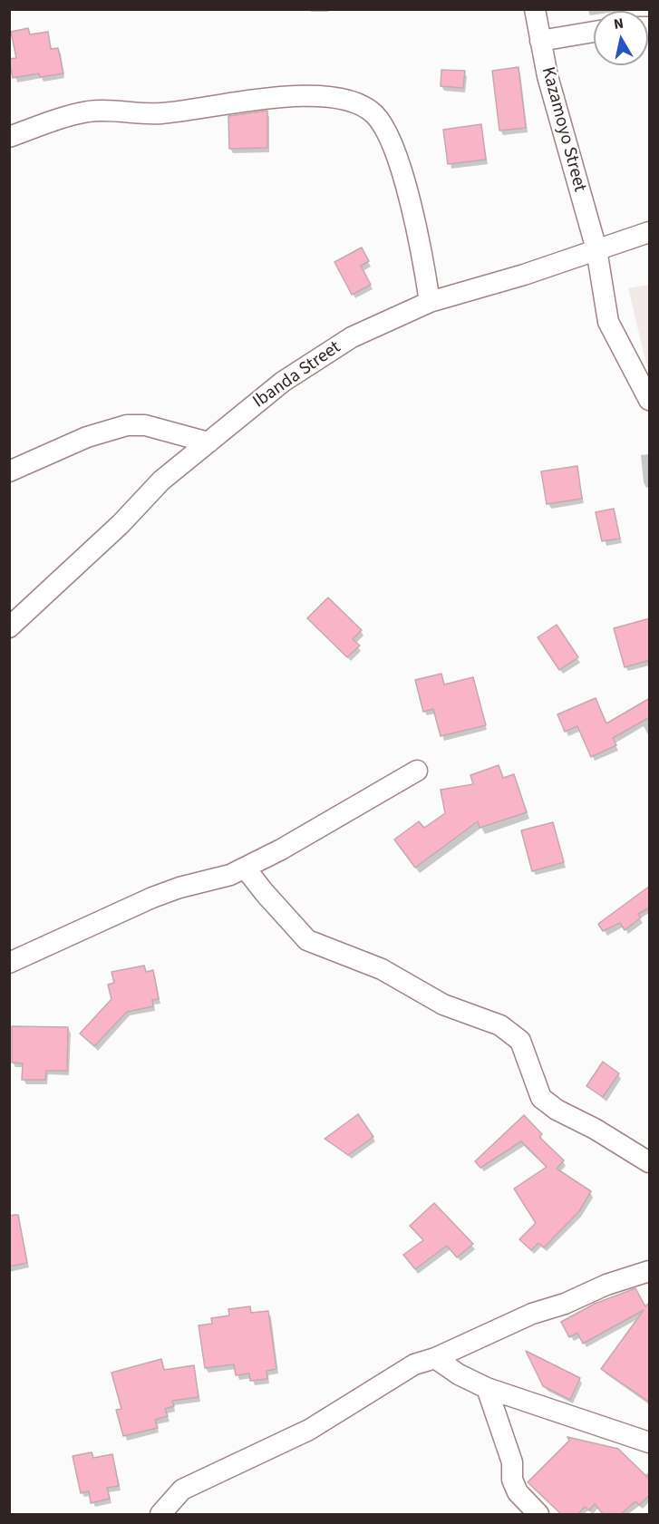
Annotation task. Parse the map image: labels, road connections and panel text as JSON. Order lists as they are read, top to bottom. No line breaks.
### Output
{"streets":{"street":["Kazamoyo Street","Ibanda Street"]},"crossings":[["Kazamoyo Street","Ibanda Street"]],"north":"top"}
